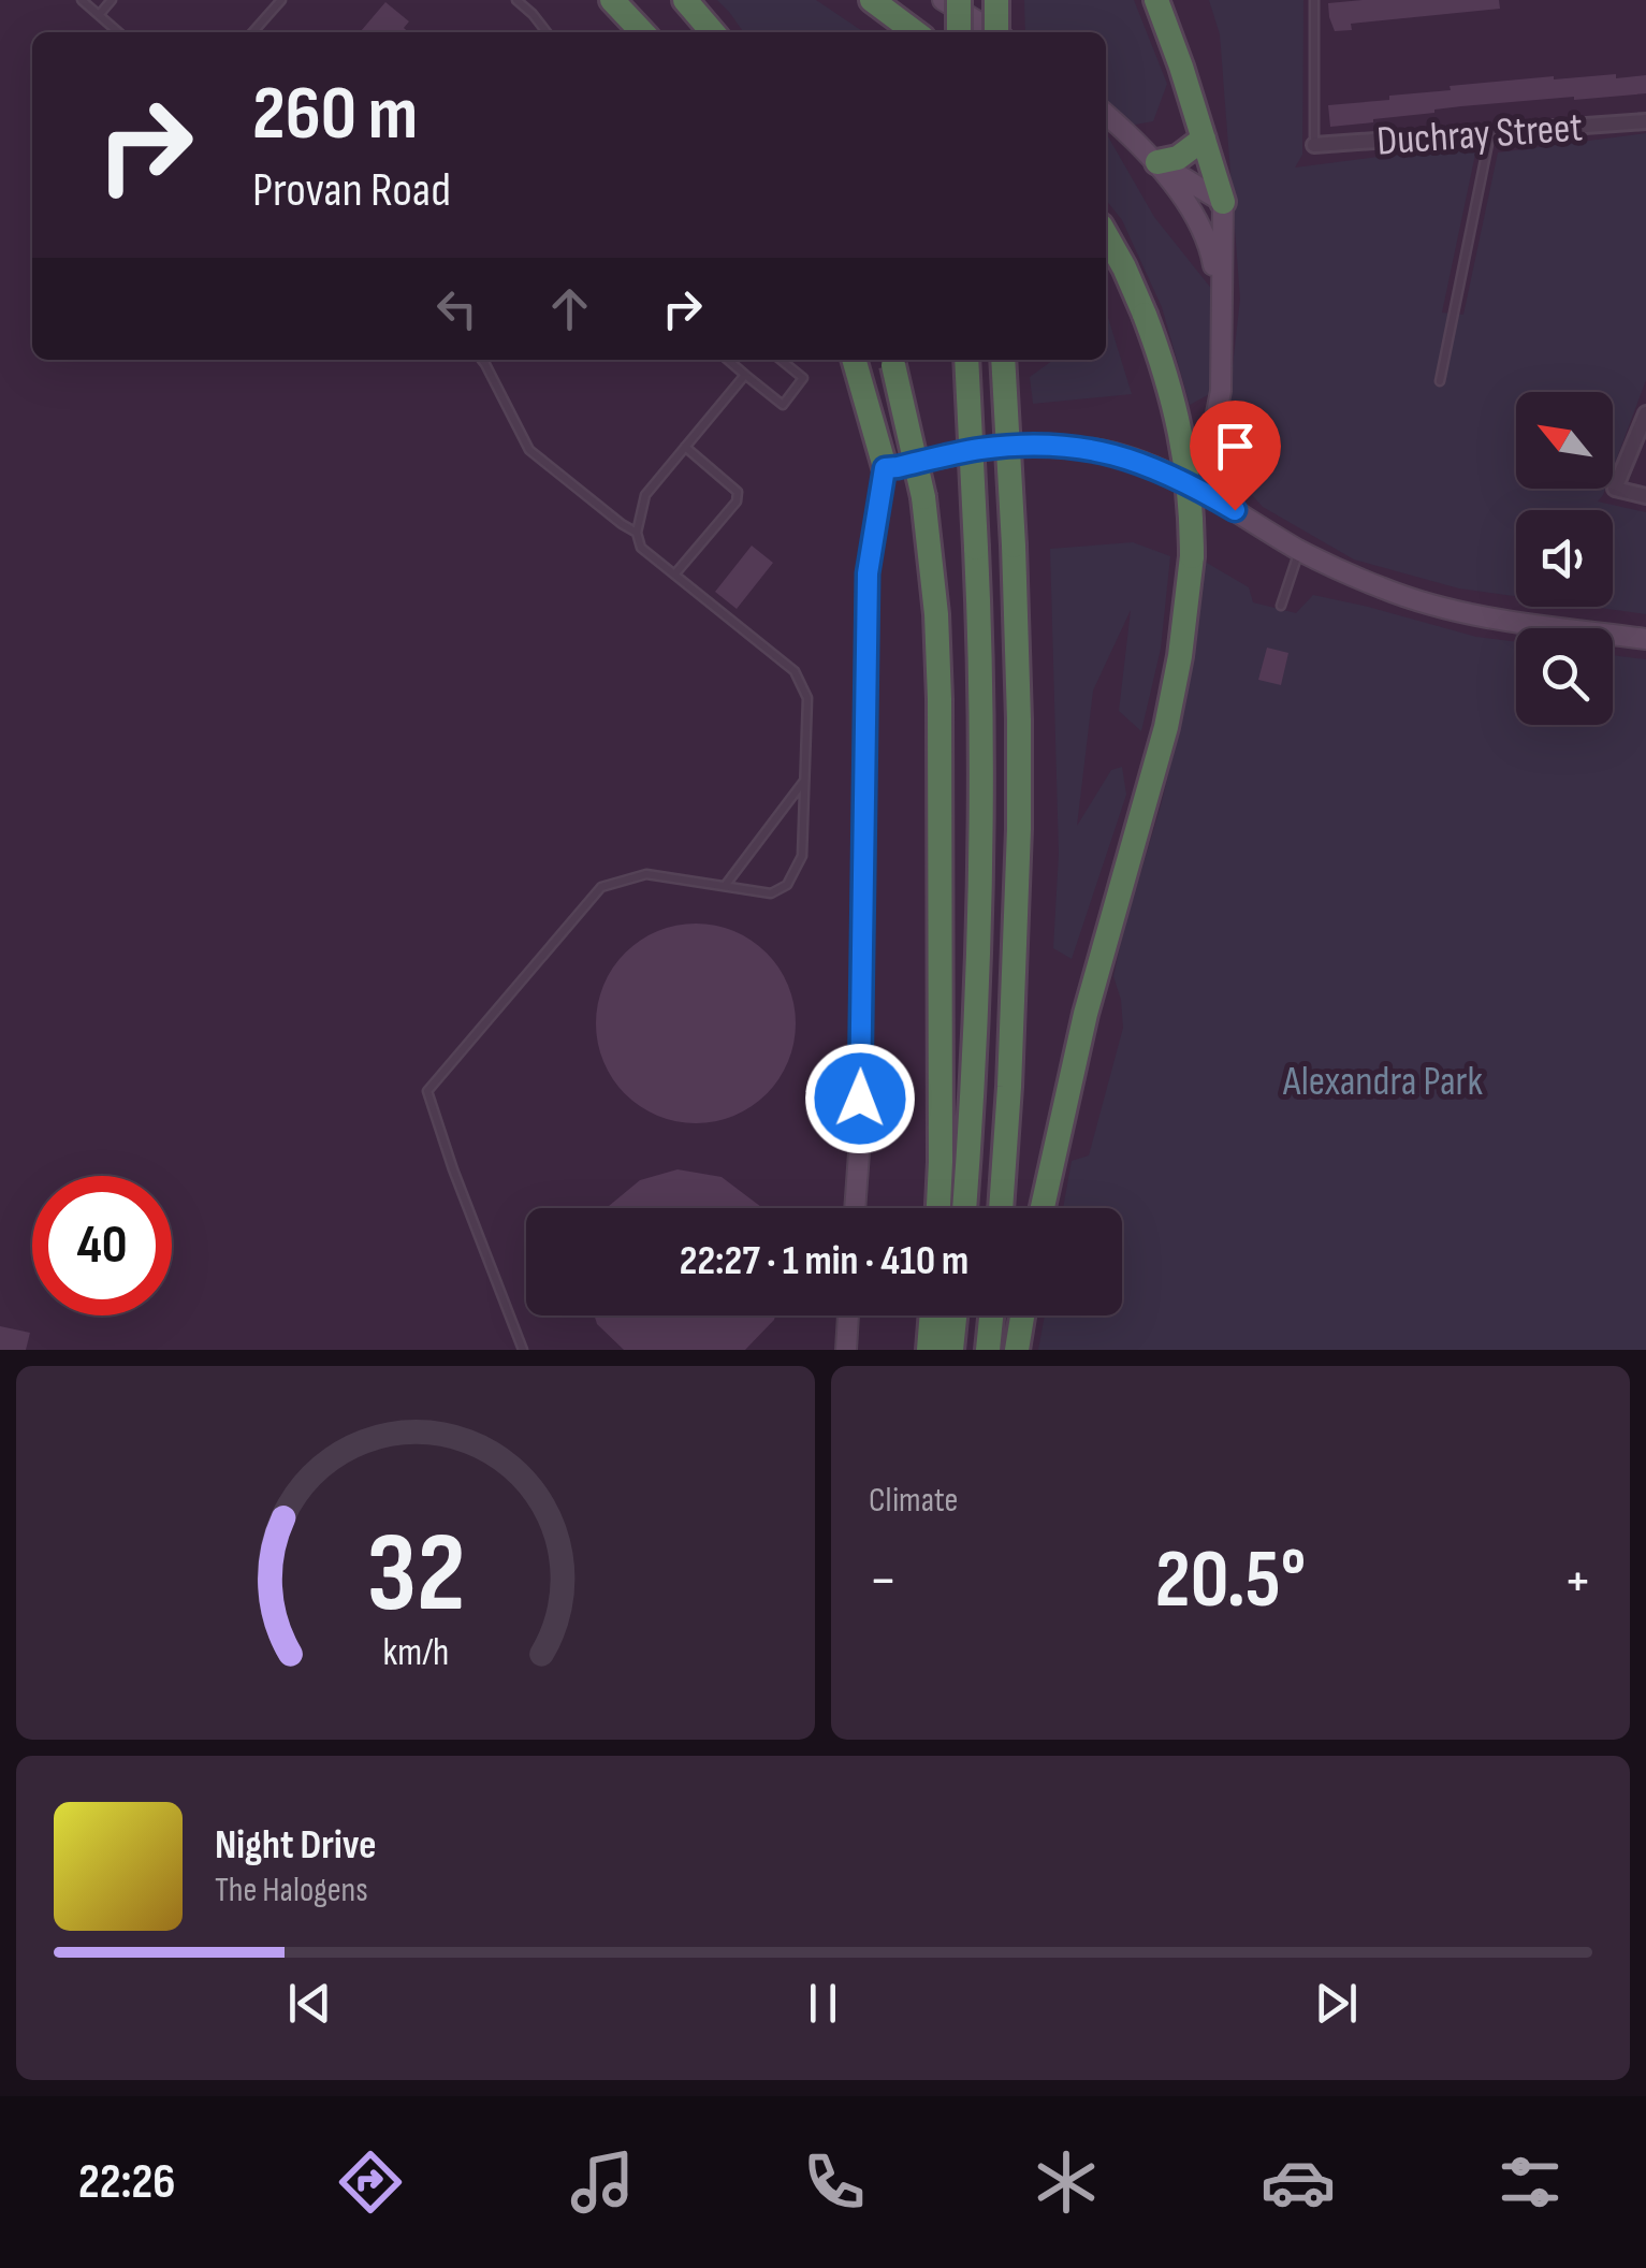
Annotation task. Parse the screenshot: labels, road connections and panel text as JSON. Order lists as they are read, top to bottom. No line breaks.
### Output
{"streets":{"street":["Duchray Street"]},"parks":["Alexandra Park"],"north":"top left","page":{"turn":["260 m","Provan Road"],"limit":"40","trip":"22:27 · 1 min · 410 m","tile":"Climate","heat":["−","20.5°","+"],"song":["Night Drive","The Halogens"],"tabs":"22:26","gauge":["32","km/h"]}}
